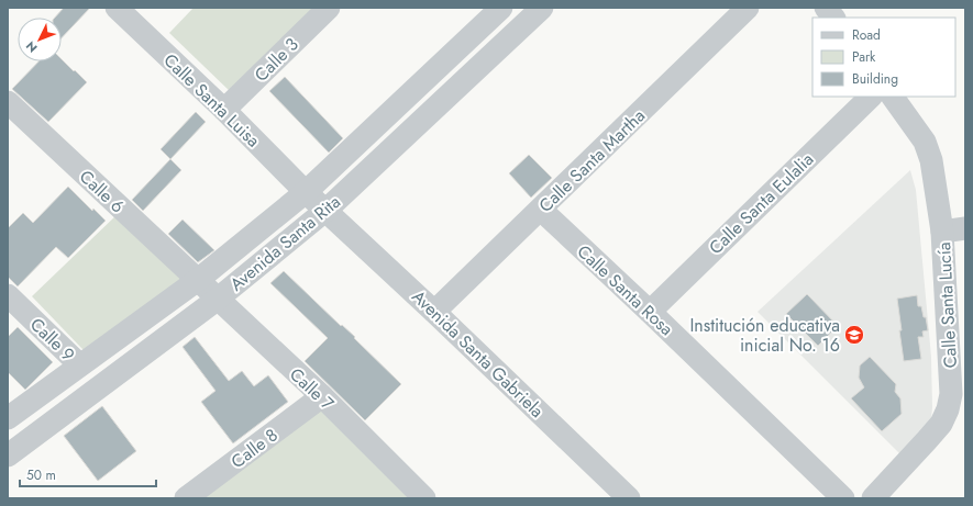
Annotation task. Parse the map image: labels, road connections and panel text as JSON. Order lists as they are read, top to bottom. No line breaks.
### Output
{"streets":{"street":["Calle 3","Calle Santa Luisa","Calle Santa Martha","Calle 6","Calle Santa Eulalia","Avenida Santa Rita","Calle Santa Rosa","Calle Santa Lucía","Calle 9","Avenida Santa Gabriela","Calle 7","Calle 8"]},"crossings":[["Calle 3","Calle Santa Luisa"],["Calle Santa Luisa","Avenida Santa Rita"],["Calle Santa Luisa","Avenida Santa Gabriela"],["Calle Santa Martha","Calle Santa Rosa"],["Calle Santa Martha","Avenida Santa Gabriela"],["Calle 6","Avenida Santa Rita"],["Calle 6","Calle 7"],["Calle Santa Eulalia","Calle Santa Rosa"],["Avenida Santa Rita","Calle 9"],["Avenida Santa Rita","Avenida Santa Gabriela"],["Avenida Santa Rita","Calle 7"],["Calle 7","Calle 8"]],"places":{"school or university":["Institución educativa inicial No. 16"]},"legend":["Road","Park","Building"],"scale_bar":"50 m","north":"bottom left"}
